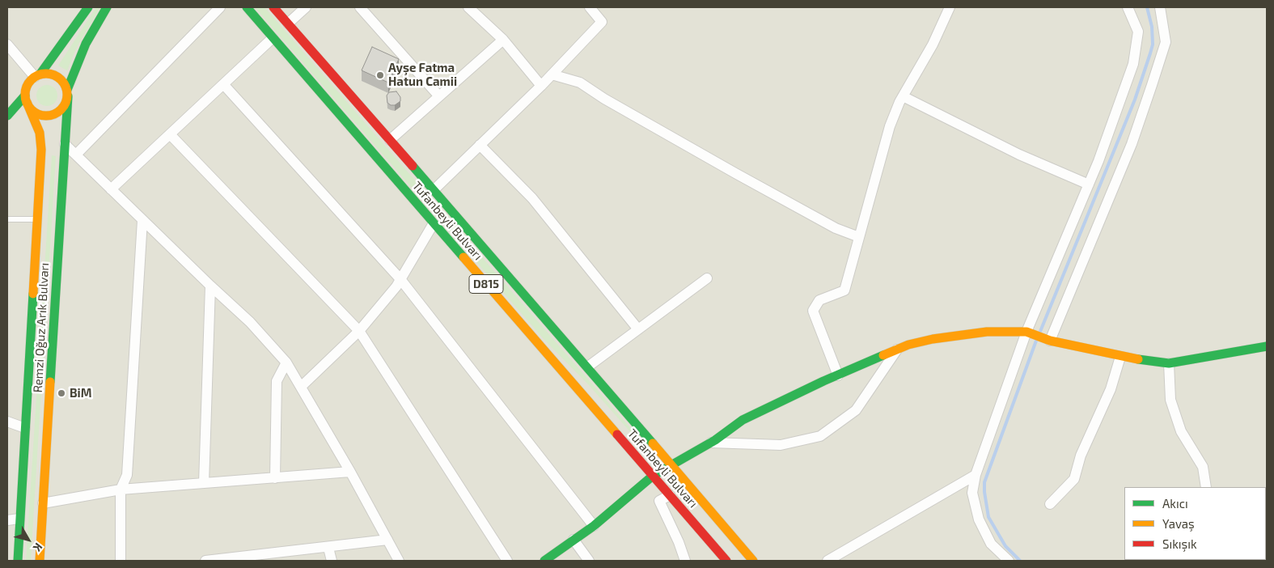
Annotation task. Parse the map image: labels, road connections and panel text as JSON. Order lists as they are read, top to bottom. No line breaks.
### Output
{"streets":{"main road":["Tufanbeyli Bulvarı","D815","Remzi Oğuz Arık Bulvarı"]},"places":["Ayşe Fatma Hatun Camii","BiM"],"legend":["Akıcı","Yavaş","Sıkışık"],"north":"bottom right"}
